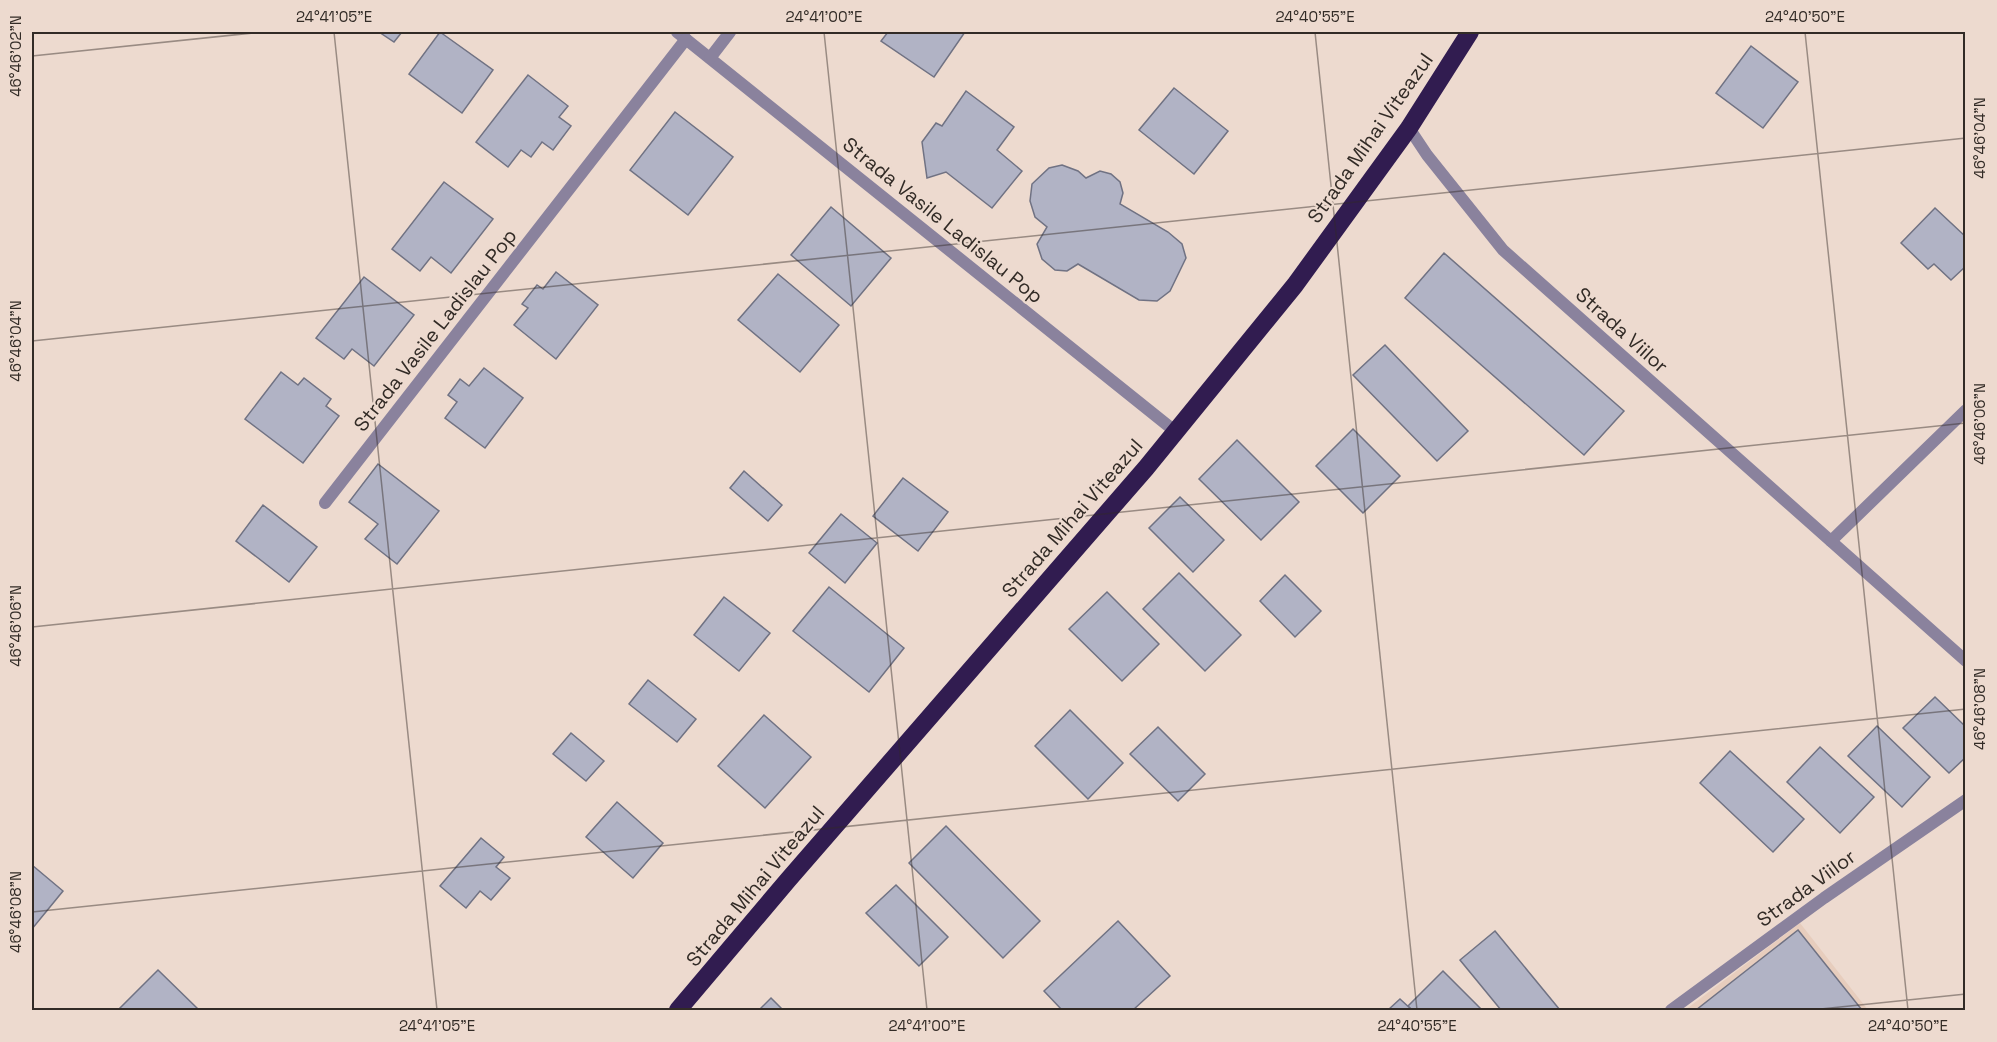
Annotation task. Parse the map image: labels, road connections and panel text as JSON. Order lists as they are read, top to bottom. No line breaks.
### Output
{"streets":{"highway":["Strada Mihai Viteazul"],"street":["Strada Vasile Ladislau Pop","Strada Viilor"]},"crossings":[["Strada Mihai Viteazul","Strada Vasile Ladislau Pop"],["Strada Mihai Viteazul","Strada Viilor"]],"coordinates":["24°41'05\"E","24°41'00\"E","24°40'55\"E","24°40'50\"E","46°46'02\"N","46°46'04\"N","46°46'06\"N","46°46'08\"N"]}
